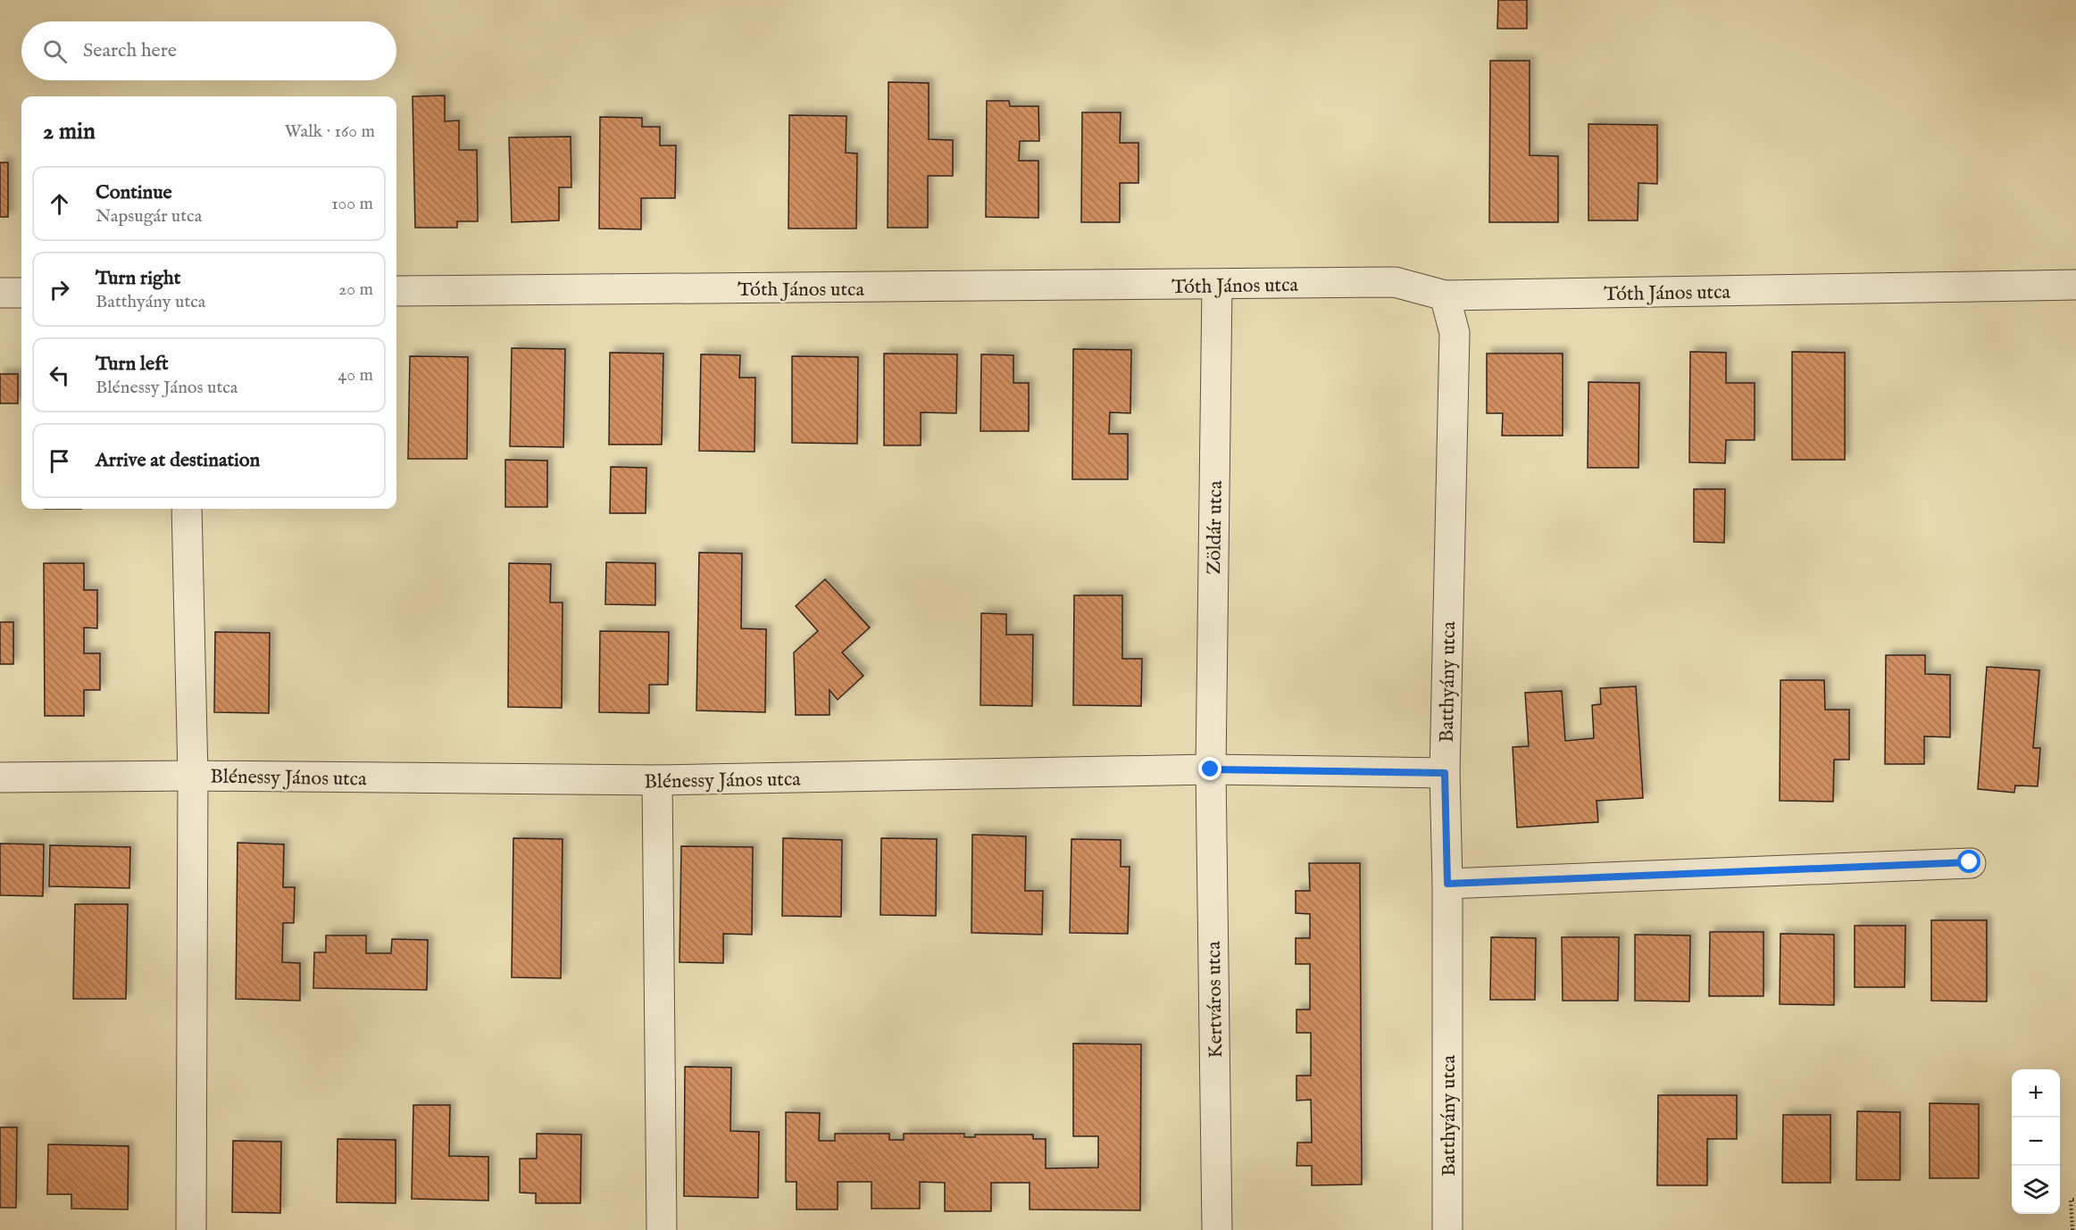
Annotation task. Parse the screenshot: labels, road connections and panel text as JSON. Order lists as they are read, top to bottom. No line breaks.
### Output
{"streets":{"street":["Tóth János utca","Zöldár utca","Batthyány utca","Blénessy János utca","Kertváros utca"]},"crossings":[["Tóth János utca","Zöldár utca"],["Tóth János utca","Batthyány utca"],["Zöldár utca","Blénessy János utca"],["Zöldár utca","Kertváros utca"],["Batthyány utca","Blénessy János utca"],["Blénessy János utca","Kertváros utca"]],"page":{"search":"Search here","heading":["2 min","Walk · 160 m"],"list":[["Continue","Napsugár utca","100 m"],["Turn right","Batthyány utca","20 m"],["Turn left","Blénessy János utca","40 m"],"Arrive at destination"],"map_buttons":["+","−"]}}
